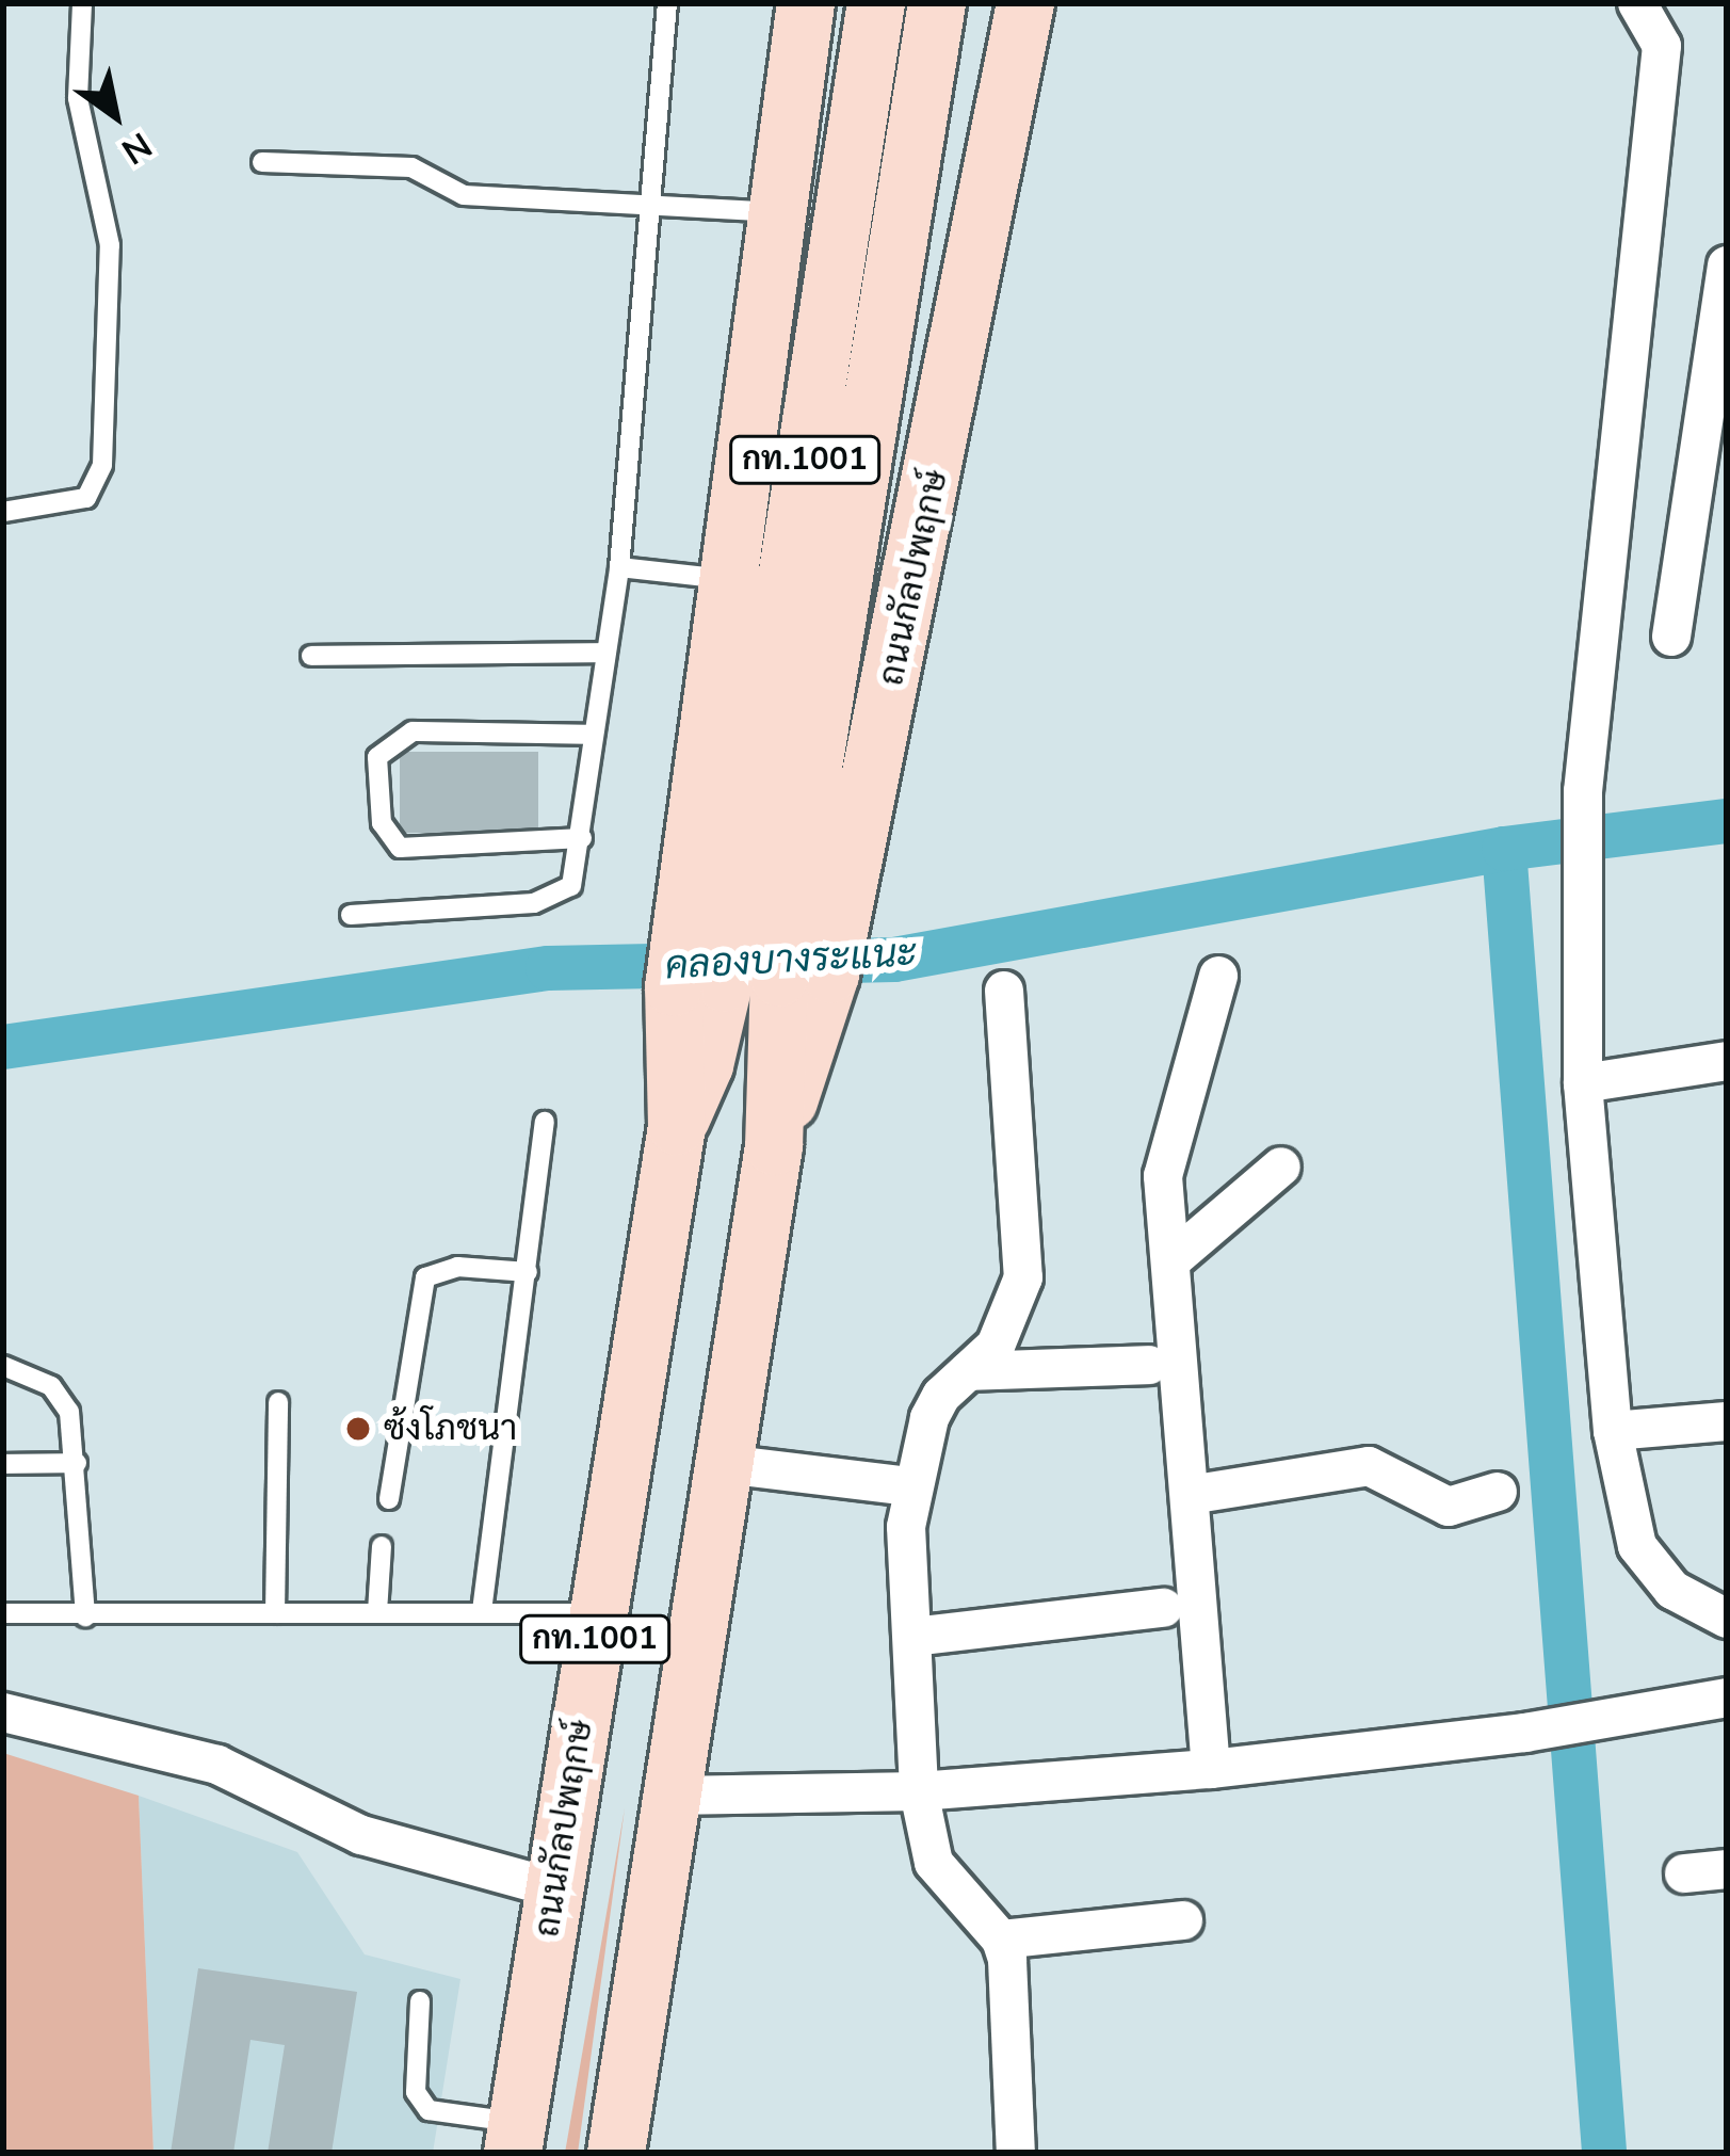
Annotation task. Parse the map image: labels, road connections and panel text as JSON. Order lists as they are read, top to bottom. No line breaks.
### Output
{"streets":{"main road":["กท.1001","ถนนกัลปพฤกษ์"]},"water":["คลองบางระแนะ"],"places":["ซ้งโภชนา"],"north":"bottom right"}
